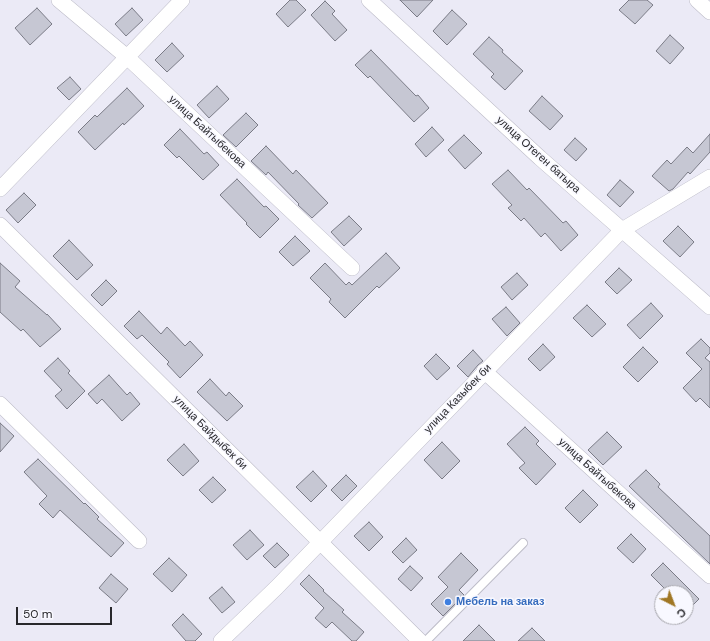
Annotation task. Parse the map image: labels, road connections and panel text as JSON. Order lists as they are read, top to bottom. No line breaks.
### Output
{"streets":{"street":["улица Байтыбекова","улица Отеген батыра","улица Казыбек би","улица Байдыбек би"]},"crossings":[["улица Байтыбекова","улица Казыбек би"],["улица Отеген батыра","улица Казыбек би"],["улица Казыбек би","улица Байдыбек би"]],"places":["Мебель на заказ"],"scale_bar":"50 m","north":"bottom right"}
